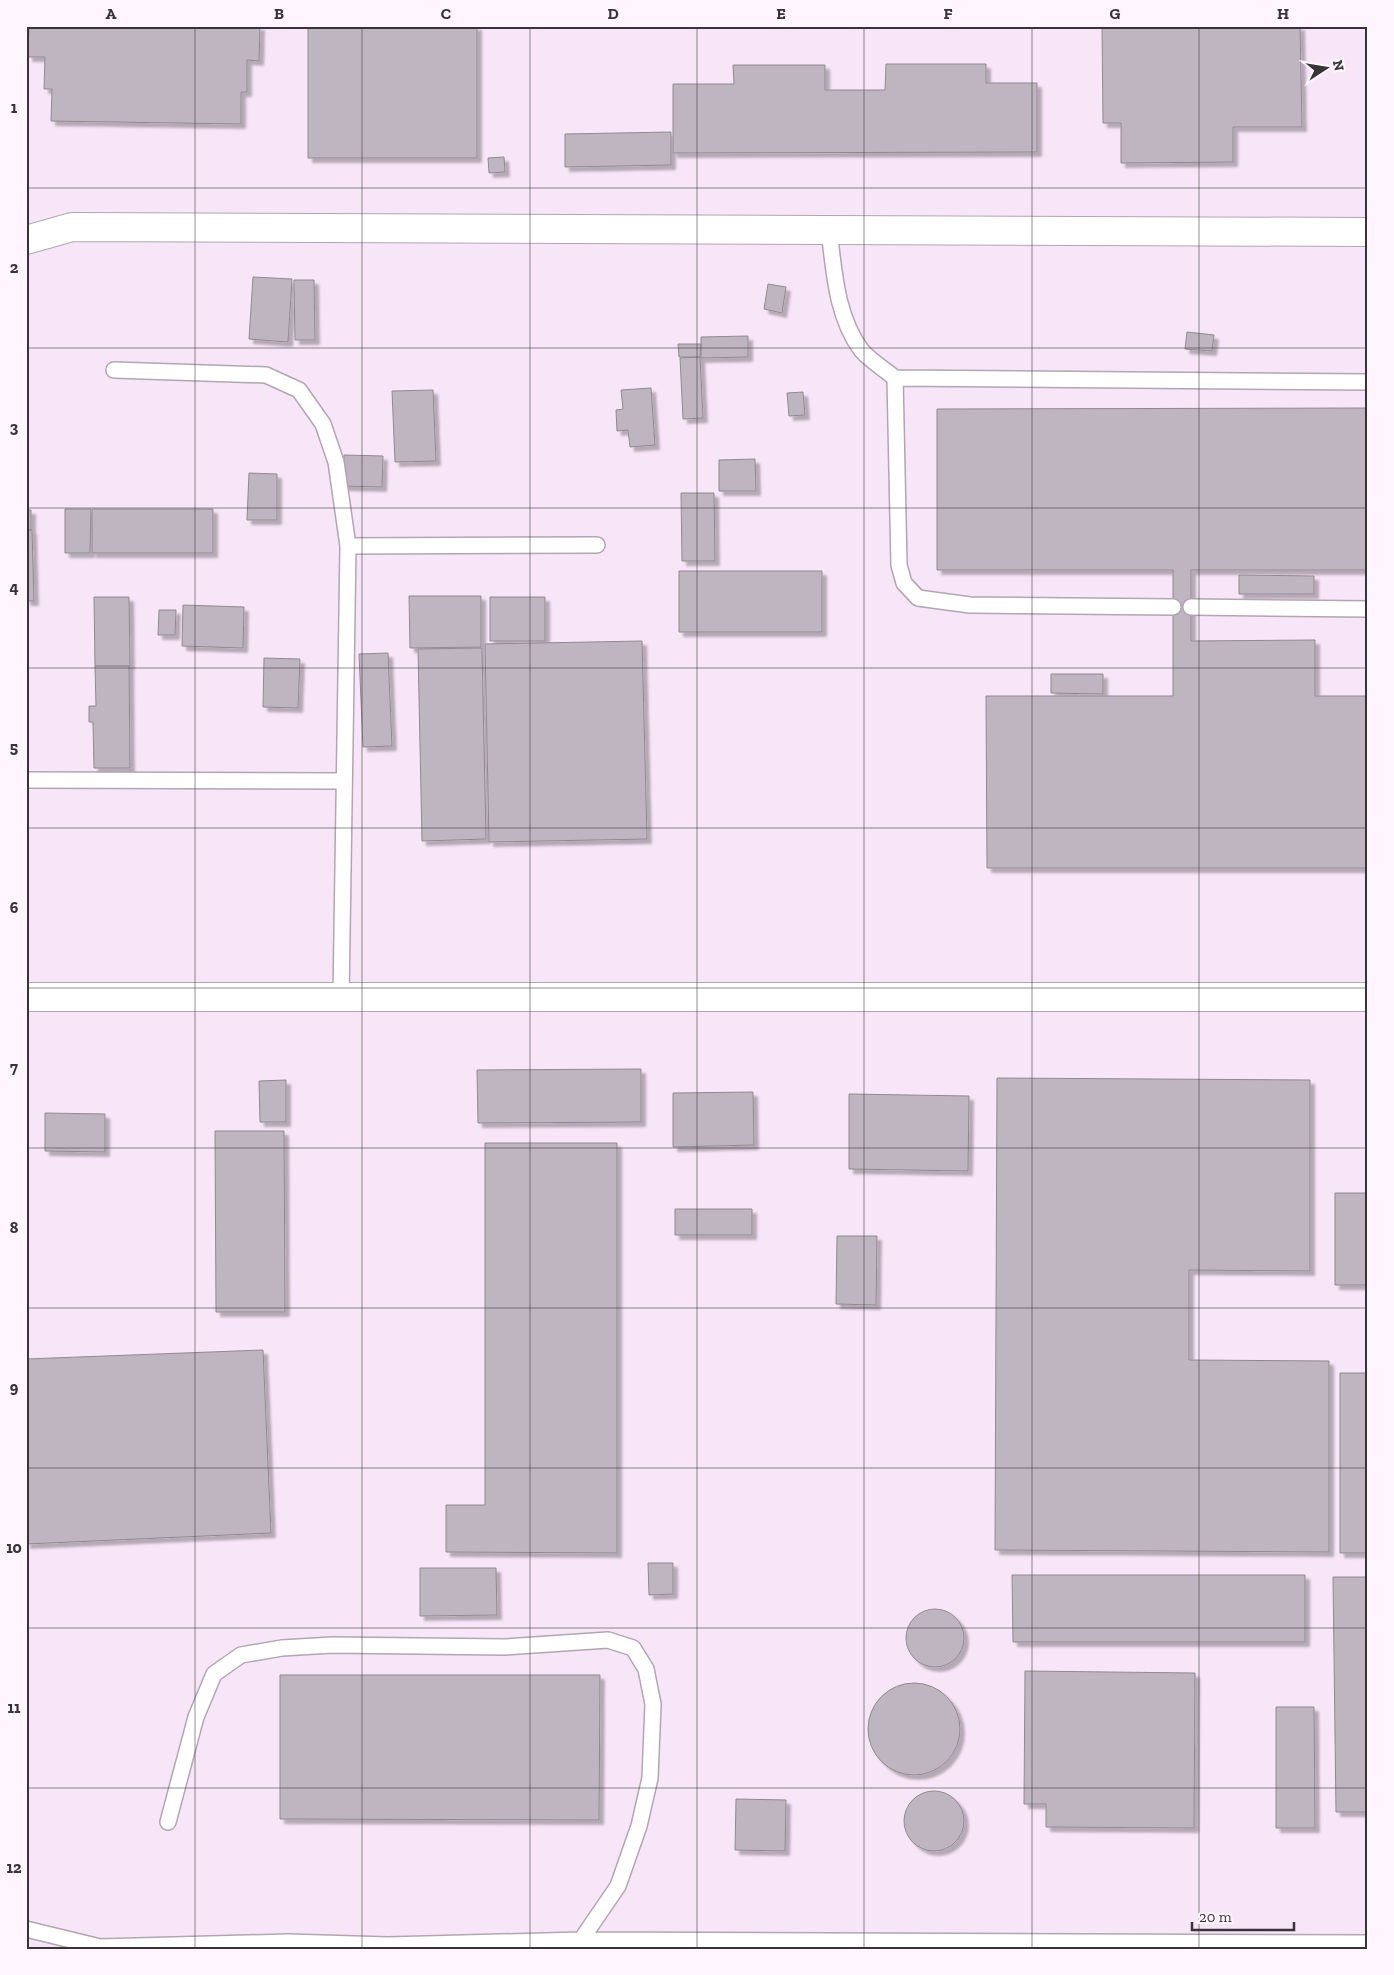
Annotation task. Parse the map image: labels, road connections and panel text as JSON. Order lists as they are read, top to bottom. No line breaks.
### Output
{"scale_bar":"20 m","north":"right","grid":{"columns":["A","B","C","D","E","F","G","H"],"rows":["1","2","3","4","5","6","7","8","9","10","11","12"]}}
